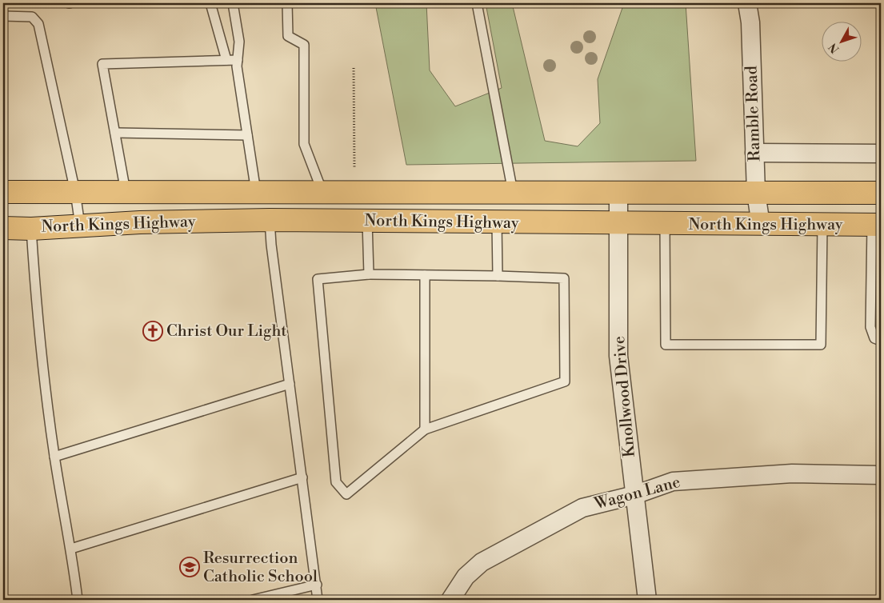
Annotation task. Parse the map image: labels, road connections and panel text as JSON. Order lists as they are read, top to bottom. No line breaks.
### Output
{"streets":{"main road":["North Kings Highway"],"street":["Ramble Road","Knollwood Drive","Wagon Lane"]},"crossings":[["Ramble Road","North Kings Highway"],["North Kings Highway","Knollwood Drive"],["Knollwood Drive","Wagon Lane"]],"places":{"church":["Christ Our Light"],"school or university":["Resurrection Catholic School"]},"north":"bottom left"}
